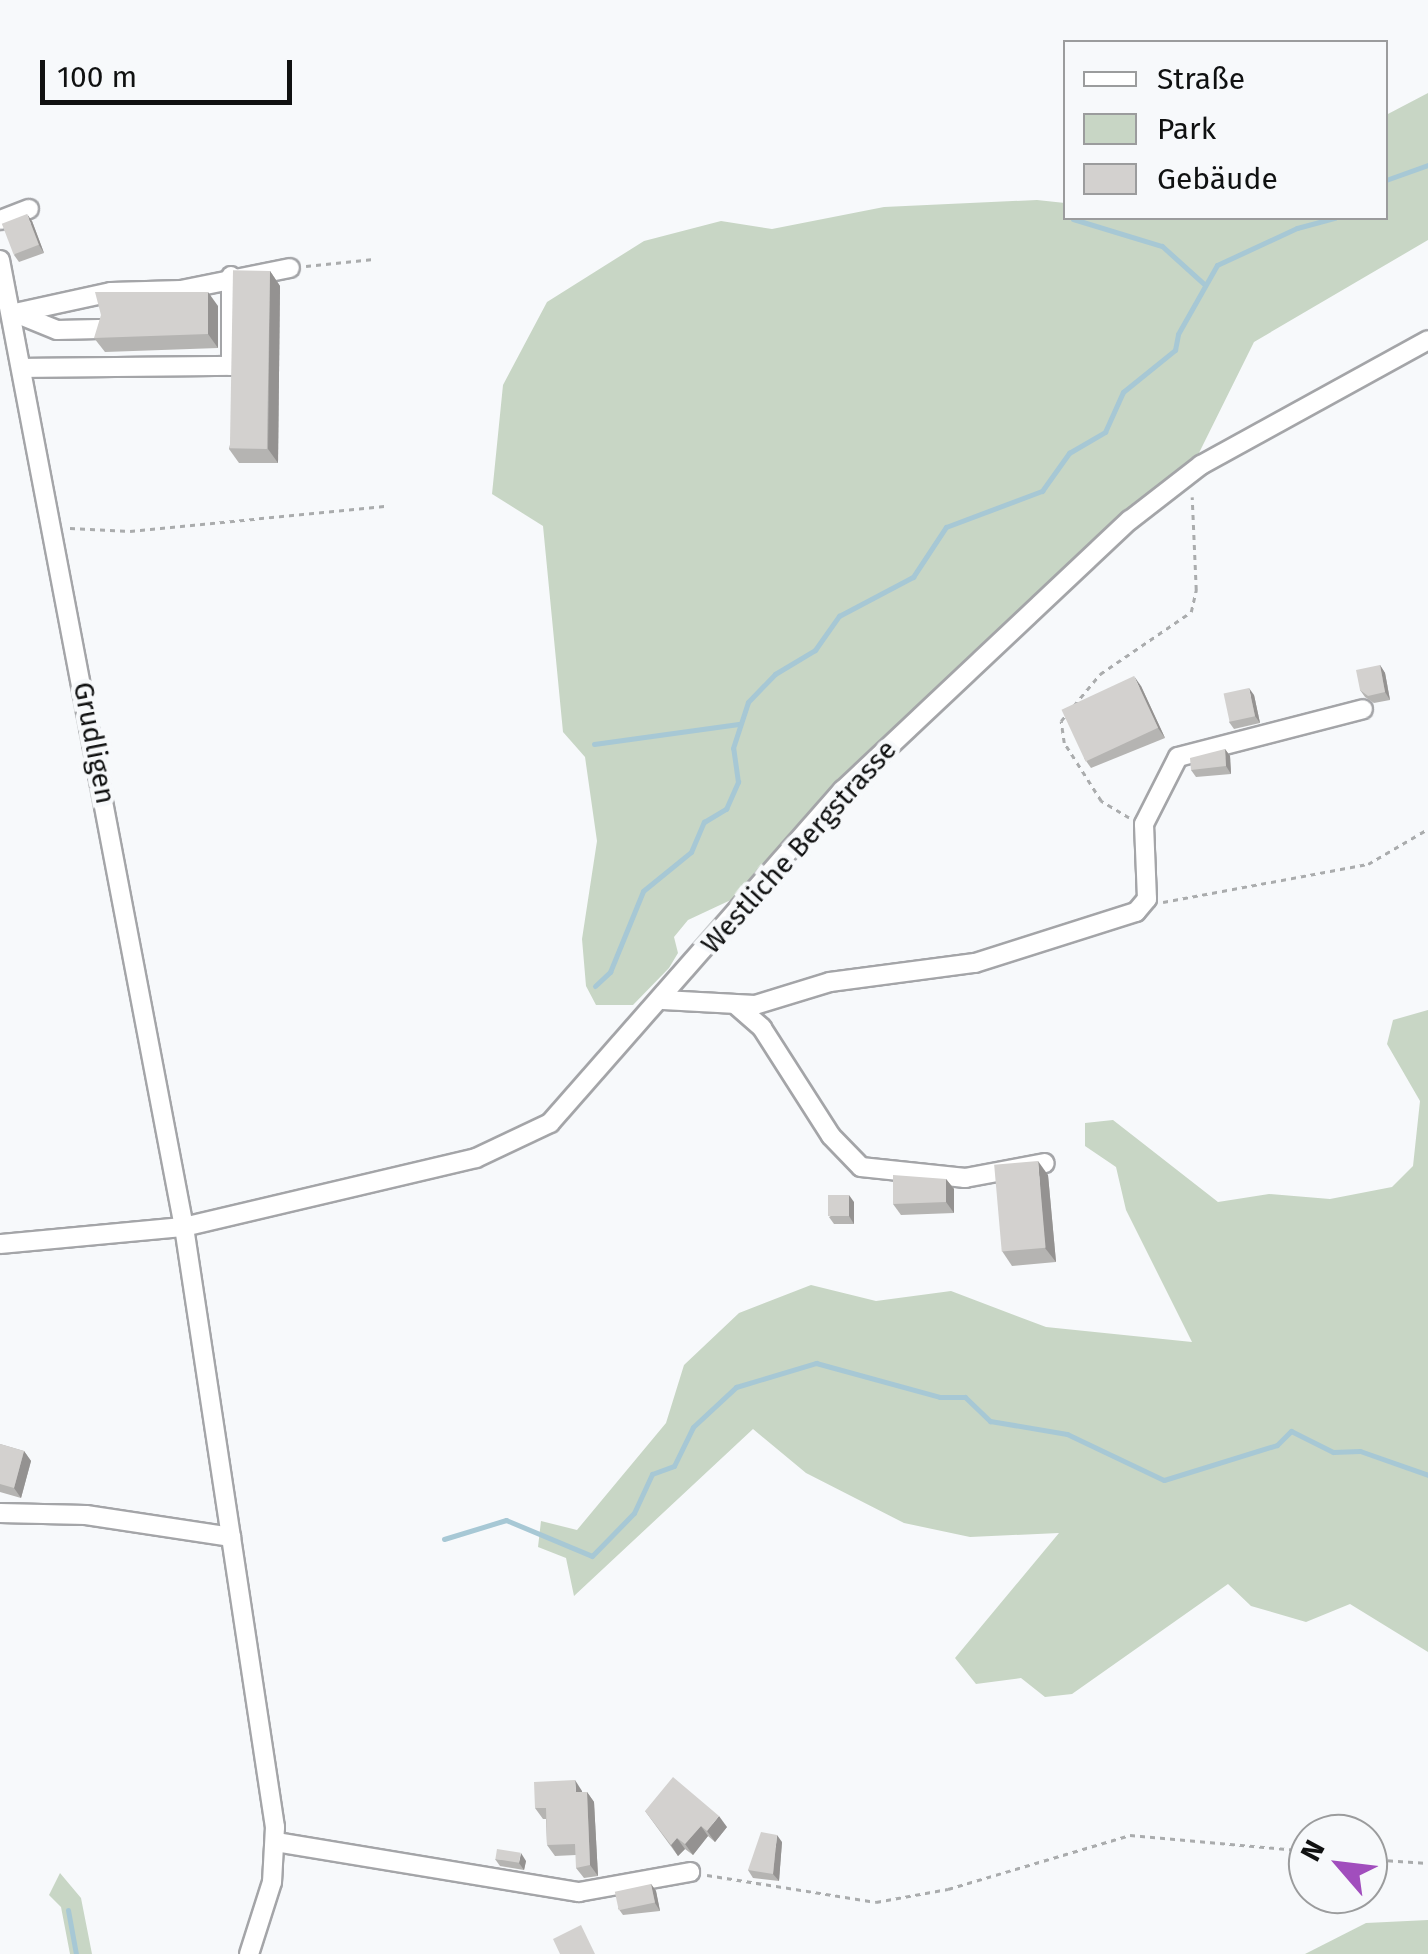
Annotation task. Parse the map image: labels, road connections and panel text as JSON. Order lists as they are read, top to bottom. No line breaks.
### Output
{"streets":{"street":["Grudligen","Westliche Bergstrasse"]},"crossings":[["Grudligen","Westliche Bergstrasse"]],"legend":["Straße","Park","Gebäude"],"scale_bar":"100 m","north":"top left"}
